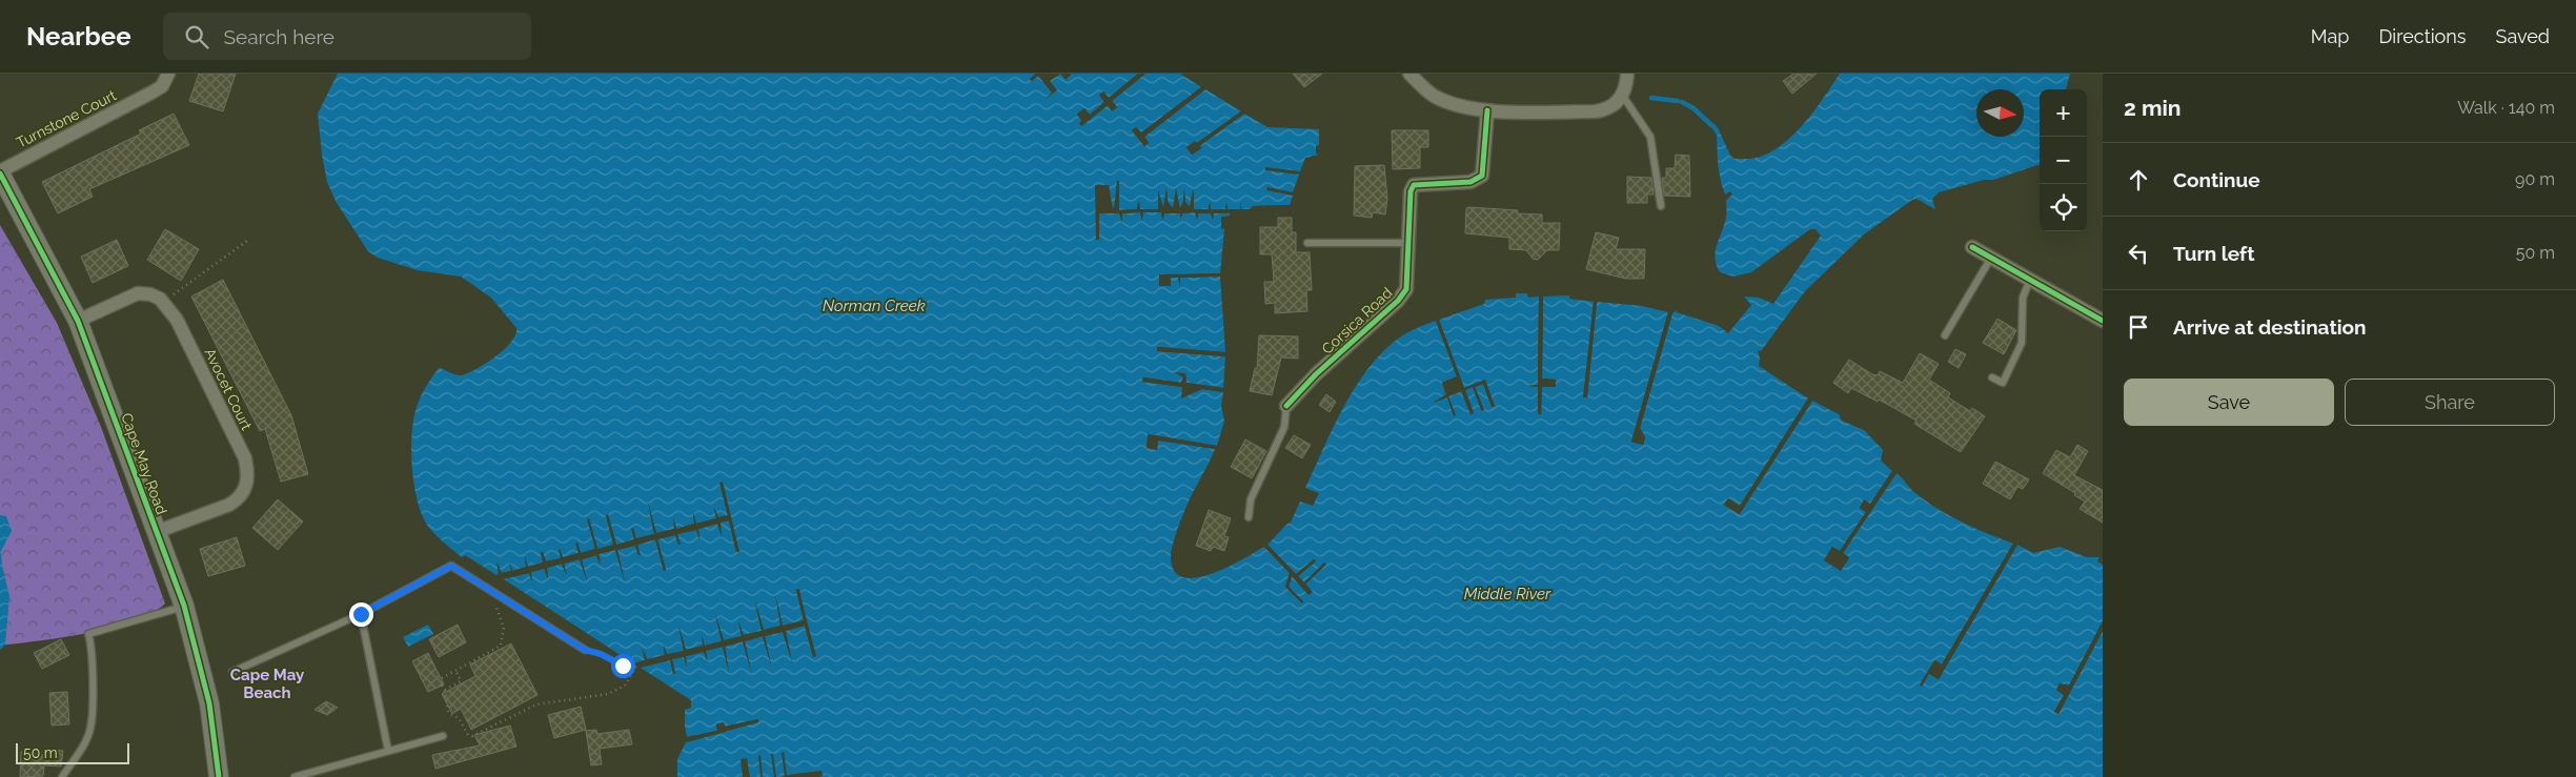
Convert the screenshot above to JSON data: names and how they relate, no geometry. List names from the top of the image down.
{
  "streets": {
    "street": [
      "Turnstone Court",
      "Corsica Road",
      "Avocet Court",
      "Cape May Road"
    ]
  },
  "crossings": [
    ["Turnstone Court", "Cape May Road"],
    ["Avocet Court", "Cape May Road"]
  ],
  "districts": ["Cape May Beach"],
  "water": ["Norman Creek", "Middle River"],
  "scale_bar": "50 m",
  "north": "right",
  "page": {
    "header": "Nearbee",
    "search": "Search here",
    "nav": ["Map", "Directions", "Saved"],
    "heading": ["2 min", "Walk · 140 m"],
    "map_buttons": ["+", "−"],
    "list": [
      ["Continue", "90 m"],
      ["Turn left", "50 m"],
      "Arrive at destination"
    ],
    "buttons": ["Save", "Share"],
    "scale": "50 m"
  }
}
